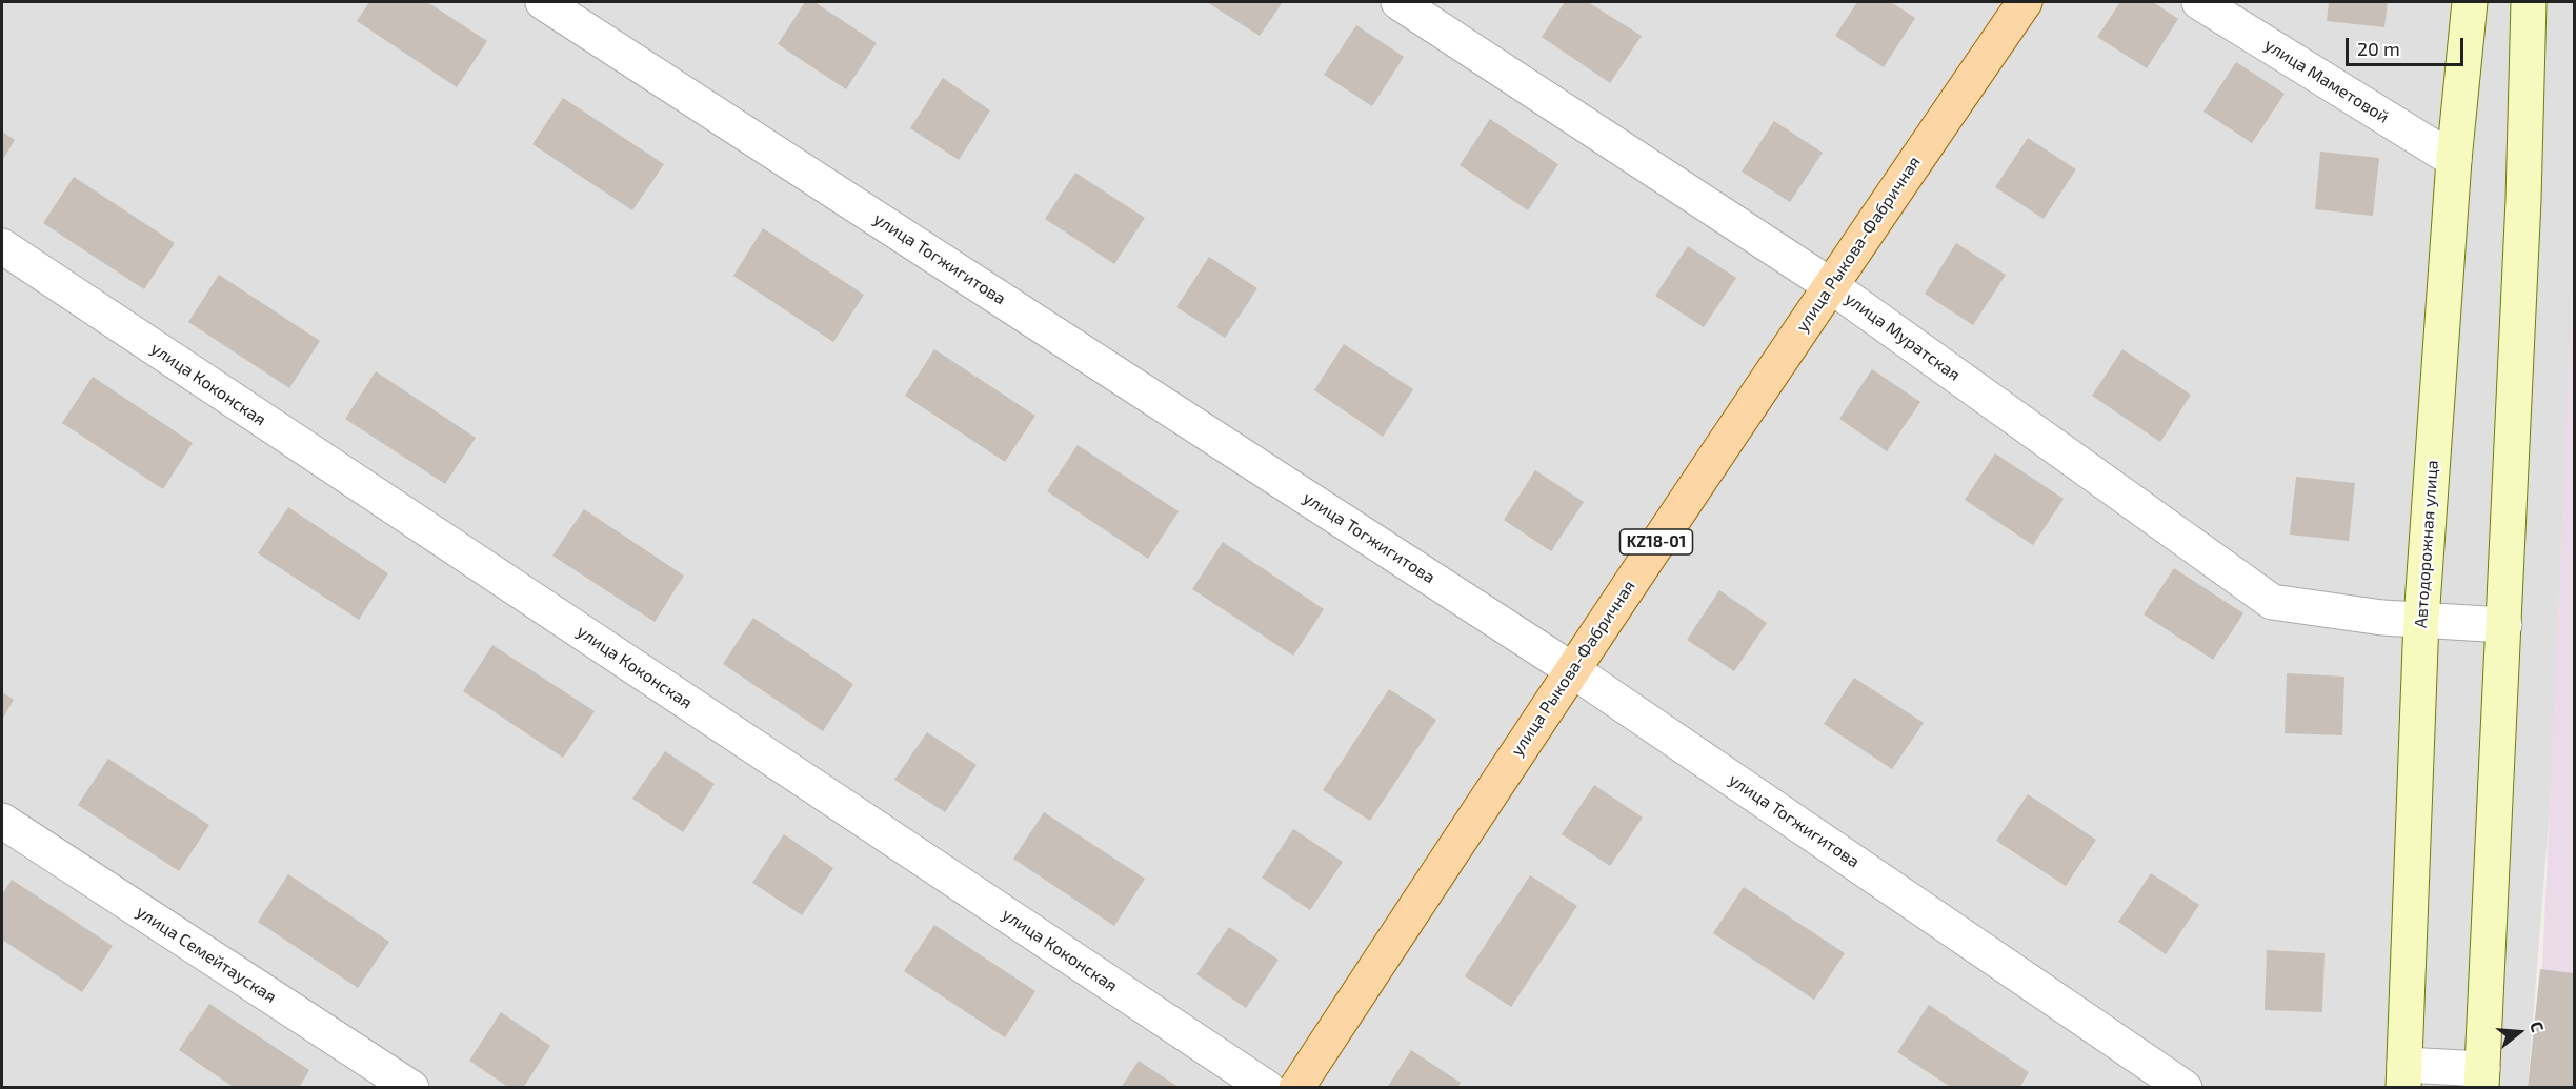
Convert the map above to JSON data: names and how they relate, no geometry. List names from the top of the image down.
{
  "streets": {
    "main road": ["улица Рыкова-Фабричная", "KZ18-01", "Автодорожная улица"],
    "street": [
      "улица Маметовой",
      "улица Тогжигитова",
      "улица Муратская",
      "улица Коконская",
      "улица Семейтауская"
    ]
  },
  "crossings": [
    ["улица Маметовой", "Автодорожная улица"],
    ["улица Рыкова-Фабричная", "улица Тогжигитова"],
    ["улица Рыкова-Фабричная", "улица Муратская"],
    ["улица Муратская", "Автодорожная улица"]
  ],
  "scale_bar": "20 m",
  "north": "right"
}
